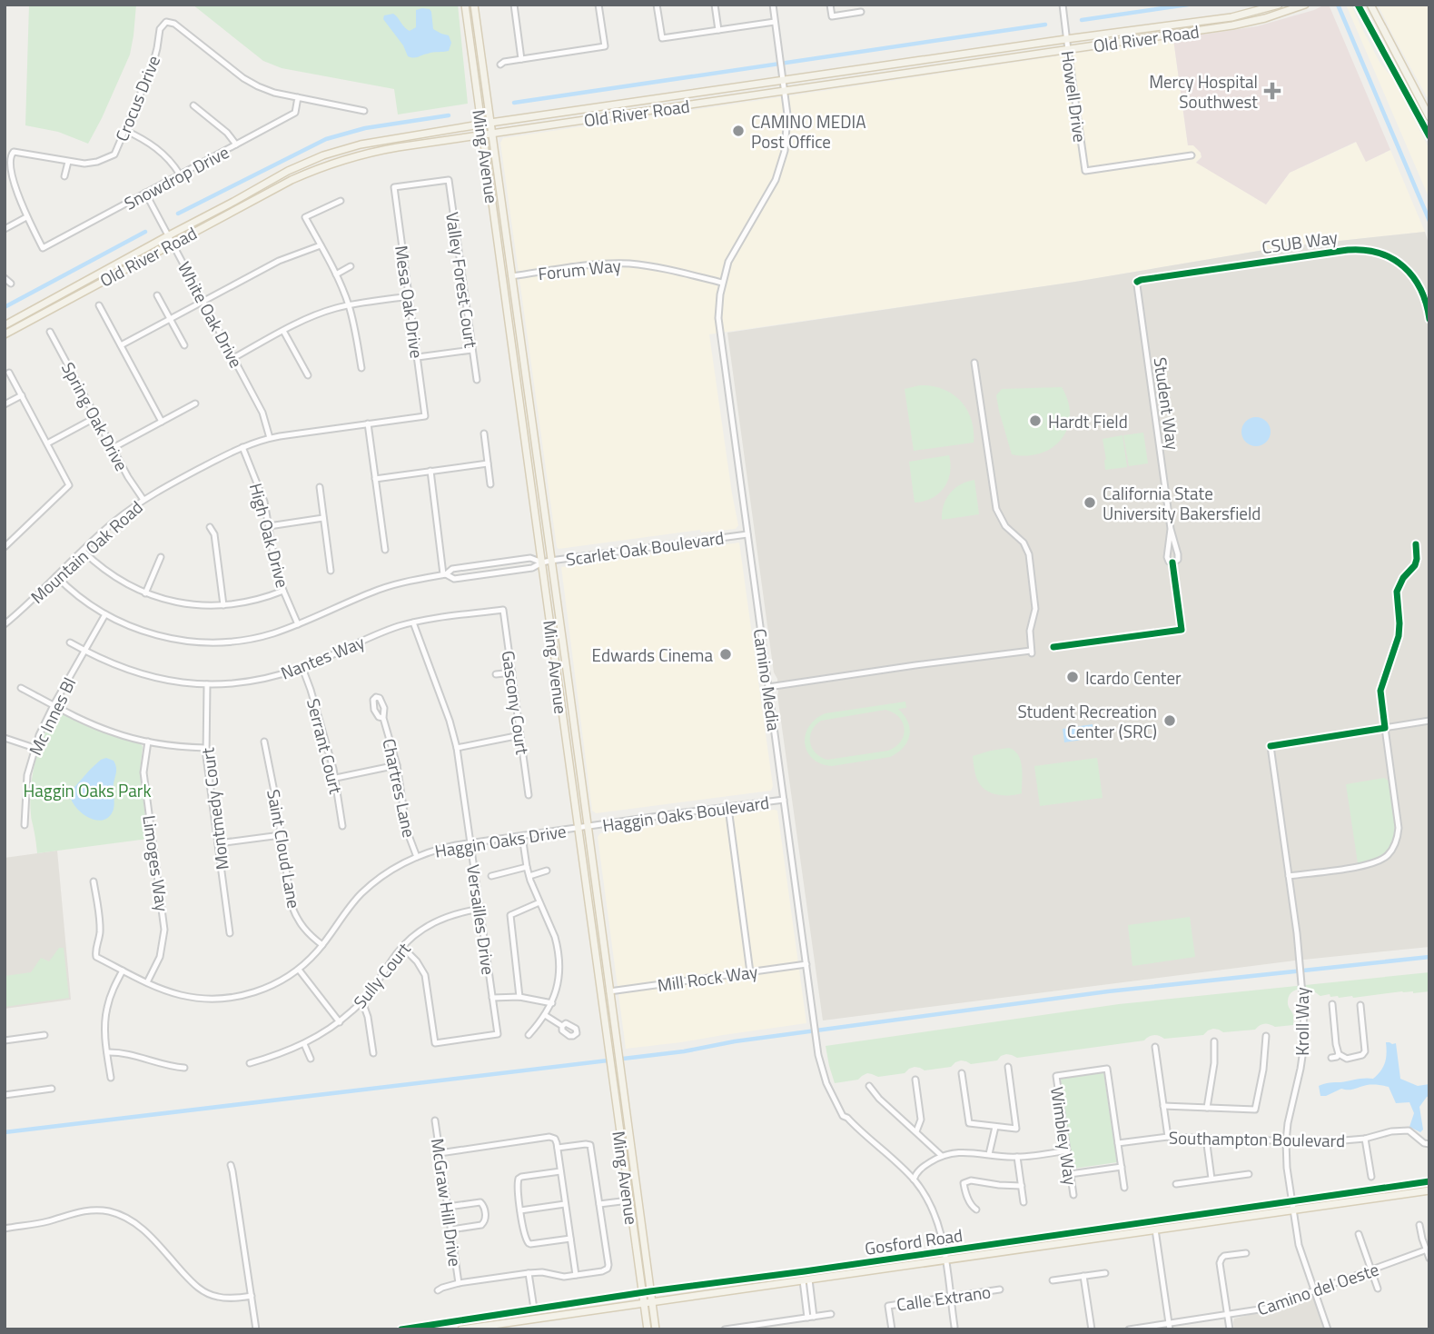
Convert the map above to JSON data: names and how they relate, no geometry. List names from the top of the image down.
{
  "streets": {
    "main road": ["Old River Road", "Ming Avenue", "Gosford Road"],
    "street": [
      "Howell Drive",
      "Crocus Drive",
      "Snowdrop Drive",
      "CSUB Way",
      "Forum Way",
      "Valley Forest Court",
      "Mesa Oak Drive",
      "White Oak Drive",
      "Student Way",
      "Spring Oak Drive",
      "High Oak Drive",
      "Scarlet Oak Boulevard",
      "Mountain Oak Road",
      "Nantes Way",
      "Camino Media",
      "Gascony Court",
      "Mc Innes Bl",
      "Serrant Court",
      "Chartres Lane",
      "Montmedy Court",
      "Haggin Oaks Boulevard",
      "Haggin Oaks Drive",
      "Saint Cloud Lane",
      "Limoges Way",
      "Versailles Drive",
      "Sully Court",
      "Mill Rock Way",
      "Kroll Way",
      "Wimbley Way",
      "Southampton Boulevard",
      "McGraw Hill Drive",
      "Camino del Oeste",
      "Calle Extrano"
    ]
  },
  "crossings": [
    ["Old River Road", "Howell Drive"],
    ["Old River Road", "Ming Avenue"],
    ["Old River Road", "White Oak Drive"],
    ["Old River Road", "Camino Media"],
    ["Crocus Drive", "Snowdrop Drive"],
    ["Ming Avenue", "Forum Way"],
    ["Ming Avenue", "Scarlet Oak Boulevard"],
    ["Ming Avenue", "Haggin Oaks Boulevard"],
    ["Ming Avenue", "Haggin Oaks Drive"],
    ["Ming Avenue", "Mill Rock Way"],
    ["Ming Avenue", "Gosford Road"],
    ["Snowdrop Drive", "White Oak Drive"],
    ["CSUB Way", "Student Way"],
    ["Forum Way", "Camino Media"],
    ["Valley Forest Court", "Mesa Oak Drive"],
    ["Mesa Oak Drive", "Mountain Oak Road"],
    ["White Oak Drive", "Mountain Oak Road"],
    ["Spring Oak Drive", "Mountain Oak Road"],
    ["High Oak Drive", "Scarlet Oak Boulevard"],
    ["High Oak Drive", "Mountain Oak Road"],
    ["Scarlet Oak Boulevard", "Mountain Oak Road"],
    ["Scarlet Oak Boulevard", "Camino Media"],
    ["Scarlet Oak Boulevard", "Mc Innes Bl"],
    ["Nantes Way", "Gascony Court"],
    ["Nantes Way", "Mc Innes Bl"],
    ["Nantes Way", "Serrant Court"],
    ["Nantes Way", "Montmedy Court"],
    ["Nantes Way", "Versailles Drive"],
    ["Camino Media", "Haggin Oaks Boulevard"],
    ["Camino Media", "Mill Rock Way"],
    ["Camino Media", "Gosford Road"],
    ["Camino Media", "Calle Extrano"],
    ["Chartres Lane", "Haggin Oaks Drive"],
    ["Haggin Oaks Boulevard", "Haggin Oaks Drive"],
    ["Haggin Oaks Drive", "Saint Cloud Lane"],
    ["Haggin Oaks Drive", "Limoges Way"],
    ["Haggin Oaks Drive", "Versailles Drive"],
    ["Versailles Drive", "Sully Court"],
    ["Kroll Way", "Southampton Boulevard"],
    ["Kroll Way", "Gosford Road"],
    ["Kroll Way", "Camino del Oeste"],
    ["Wimbley Way", "Southampton Boulevard"]
  ],
  "parks": ["Haggin Oaks Park"],
  "places": {
    "health": ["Mercy Hospital Southwest"],
    "other": [
      "CAMINO MEDIA Post Office",
      "Hardt Field",
      "California State University Bakersfield",
      "Edwards Cinema",
      "Icardo Center",
      "Student Recreation Center (SRC)"
    ]
  }
}
